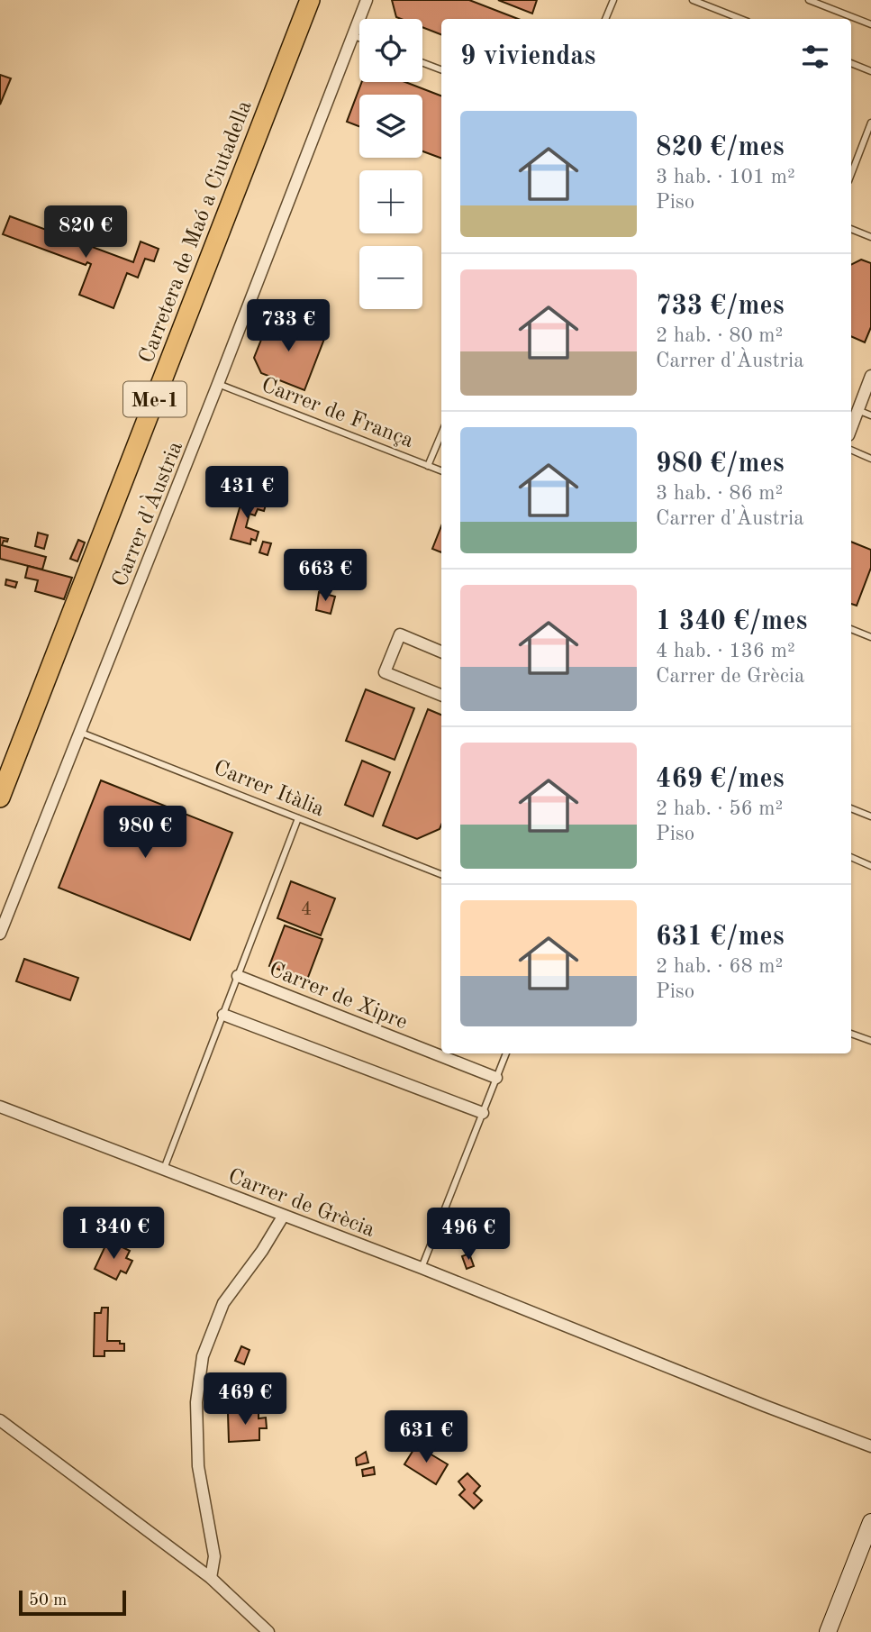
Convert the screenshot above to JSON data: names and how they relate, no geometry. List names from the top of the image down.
{
  "streets": {
    "main road": ["Carretera de Maó a Ciutadella", "Me-1"],
    "street": ["Carrer d'Àustria", "Carrer de Xipre", "Carrer de Grècia"],
    "lane": ["Carrer de França", "Carrer Itàlia"]
  },
  "crossings": [
    ["Carrer de França", "Carrer d'Àustria"],
    ["Carrer d'Àustria", "Carrer Itàlia"],
    ["Carrer Itàlia", "Carrer de Xipre"],
    ["Carrer de Xipre", "Carrer de Grècia"]
  ],
  "house_numbers": ["4"],
  "scale_bar": "50 m",
  "page": {
    "map_buttons": ["+", "−"],
    "heading": "9 viviendas",
    "list": [
      {
        "name": "820 €/mes",
        "note": "3 hab. · 101 m² · Piso"
      },
      {
        "name": "733 €/mes",
        "note": "2 hab. · 80 m² · Carrer d'Àustria"
      },
      {
        "name": "980 €/mes",
        "note": "3 hab. · 86 m² · Carrer d'Àustria"
      },
      {
        "name": "1 340 €/mes",
        "note": "4 hab. · 136 m² · Carrer de Grècia"
      },
      {
        "name": "469 €/mes",
        "note": "2 hab. · 56 m² · Piso"
      },
      {
        "name": "631 €/mes",
        "note": "2 hab. · 68 m² · Piso"
      }
    ],
    "price": [
      "820 €",
      "733 €",
      "431 €",
      "663 €",
      "980 €",
      "1 340 €",
      "496 €",
      "469 €",
      "631 €"
    ],
    "scale": "50 m"
  }
}
